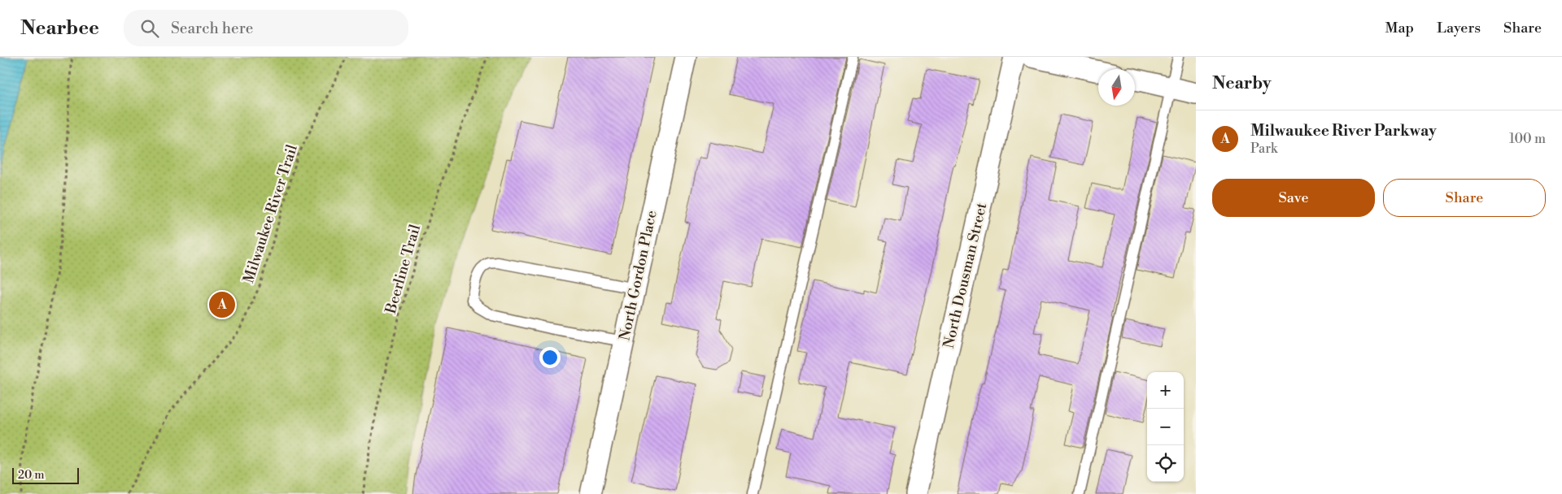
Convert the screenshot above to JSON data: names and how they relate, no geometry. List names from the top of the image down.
{
  "streets": {
    "street": ["North Gordon Place", "North Dousman Street"],
    "path": ["Milwaukee River Trail", "Beerline Trail"]
  },
  "scale_bar": "20 m",
  "north": "bottom",
  "page": {
    "header": "Nearbee",
    "search": "Search here",
    "nav": ["Map", "Layers", "Share"],
    "heading": "Nearby",
    "list": [
      {
        "mark": "A",
        "name": "Milwaukee River Parkway",
        "note": "Park",
        "value": "100 m"
      }
    ],
    "buttons": ["Save", "Share"],
    "pins": "A",
    "map_buttons": ["+", "−"],
    "scale": "20 m"
  }
}
